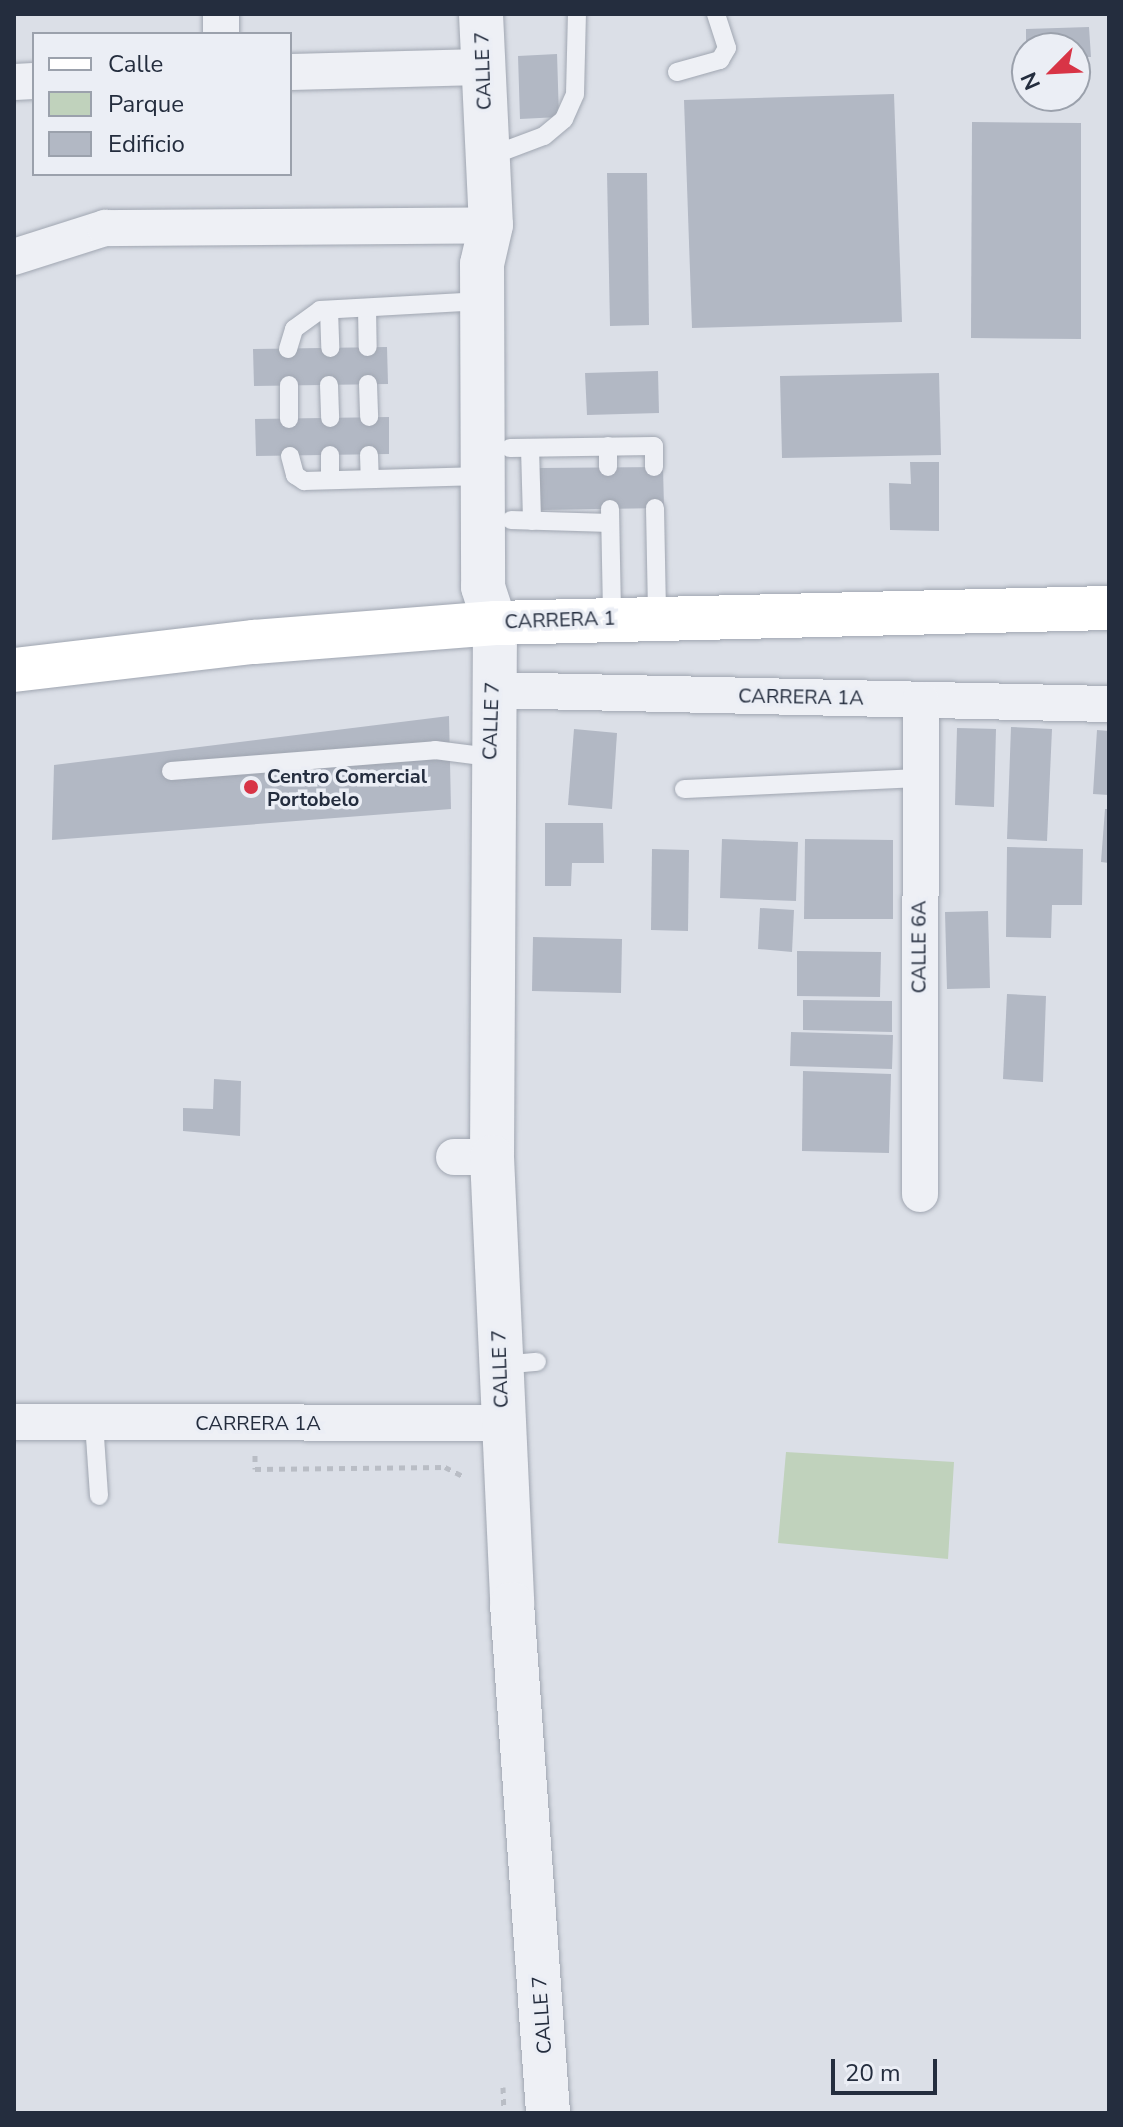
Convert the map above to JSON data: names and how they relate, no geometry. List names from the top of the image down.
{
  "streets": {
    "main road": ["CARRERA 1"],
    "street": ["CALLE 7", "CARRERA 1A", "CALLE 6A"]
  },
  "crossings": [
    ["CALLE 7", "CARRERA 1"],
    ["CALLE 7", "CARRERA 1A"],
    ["CARRERA 1A", "CALLE 6A"]
  ],
  "places": ["Centro Comercial Portobelo"],
  "legend": ["Calle", "Parque", "Edificio"],
  "scale_bar": "20 m",
  "north": "bottom left"
}
